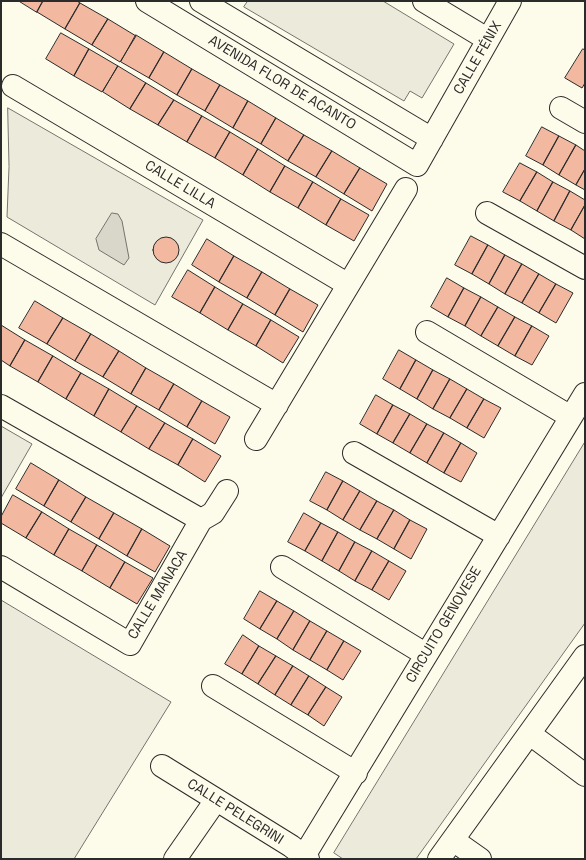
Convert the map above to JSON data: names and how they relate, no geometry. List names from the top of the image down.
{
  "streets": {
    "street": [
      "CALLE FÉNIX",
      "AVENIDA FLOR DE ACANTO",
      "CALLE LILLA",
      "CALLE MANACA",
      "CIRCUITO GENOVESE",
      "CALLE PELEGRINI"
    ]
  },
  "crossings": [
    ["CALLE FÉNIX", "AVENIDA FLOR DE ACANTO"],
    ["CIRCUITO GENOVESE", "CALLE PELEGRINI"]
  ]
}
